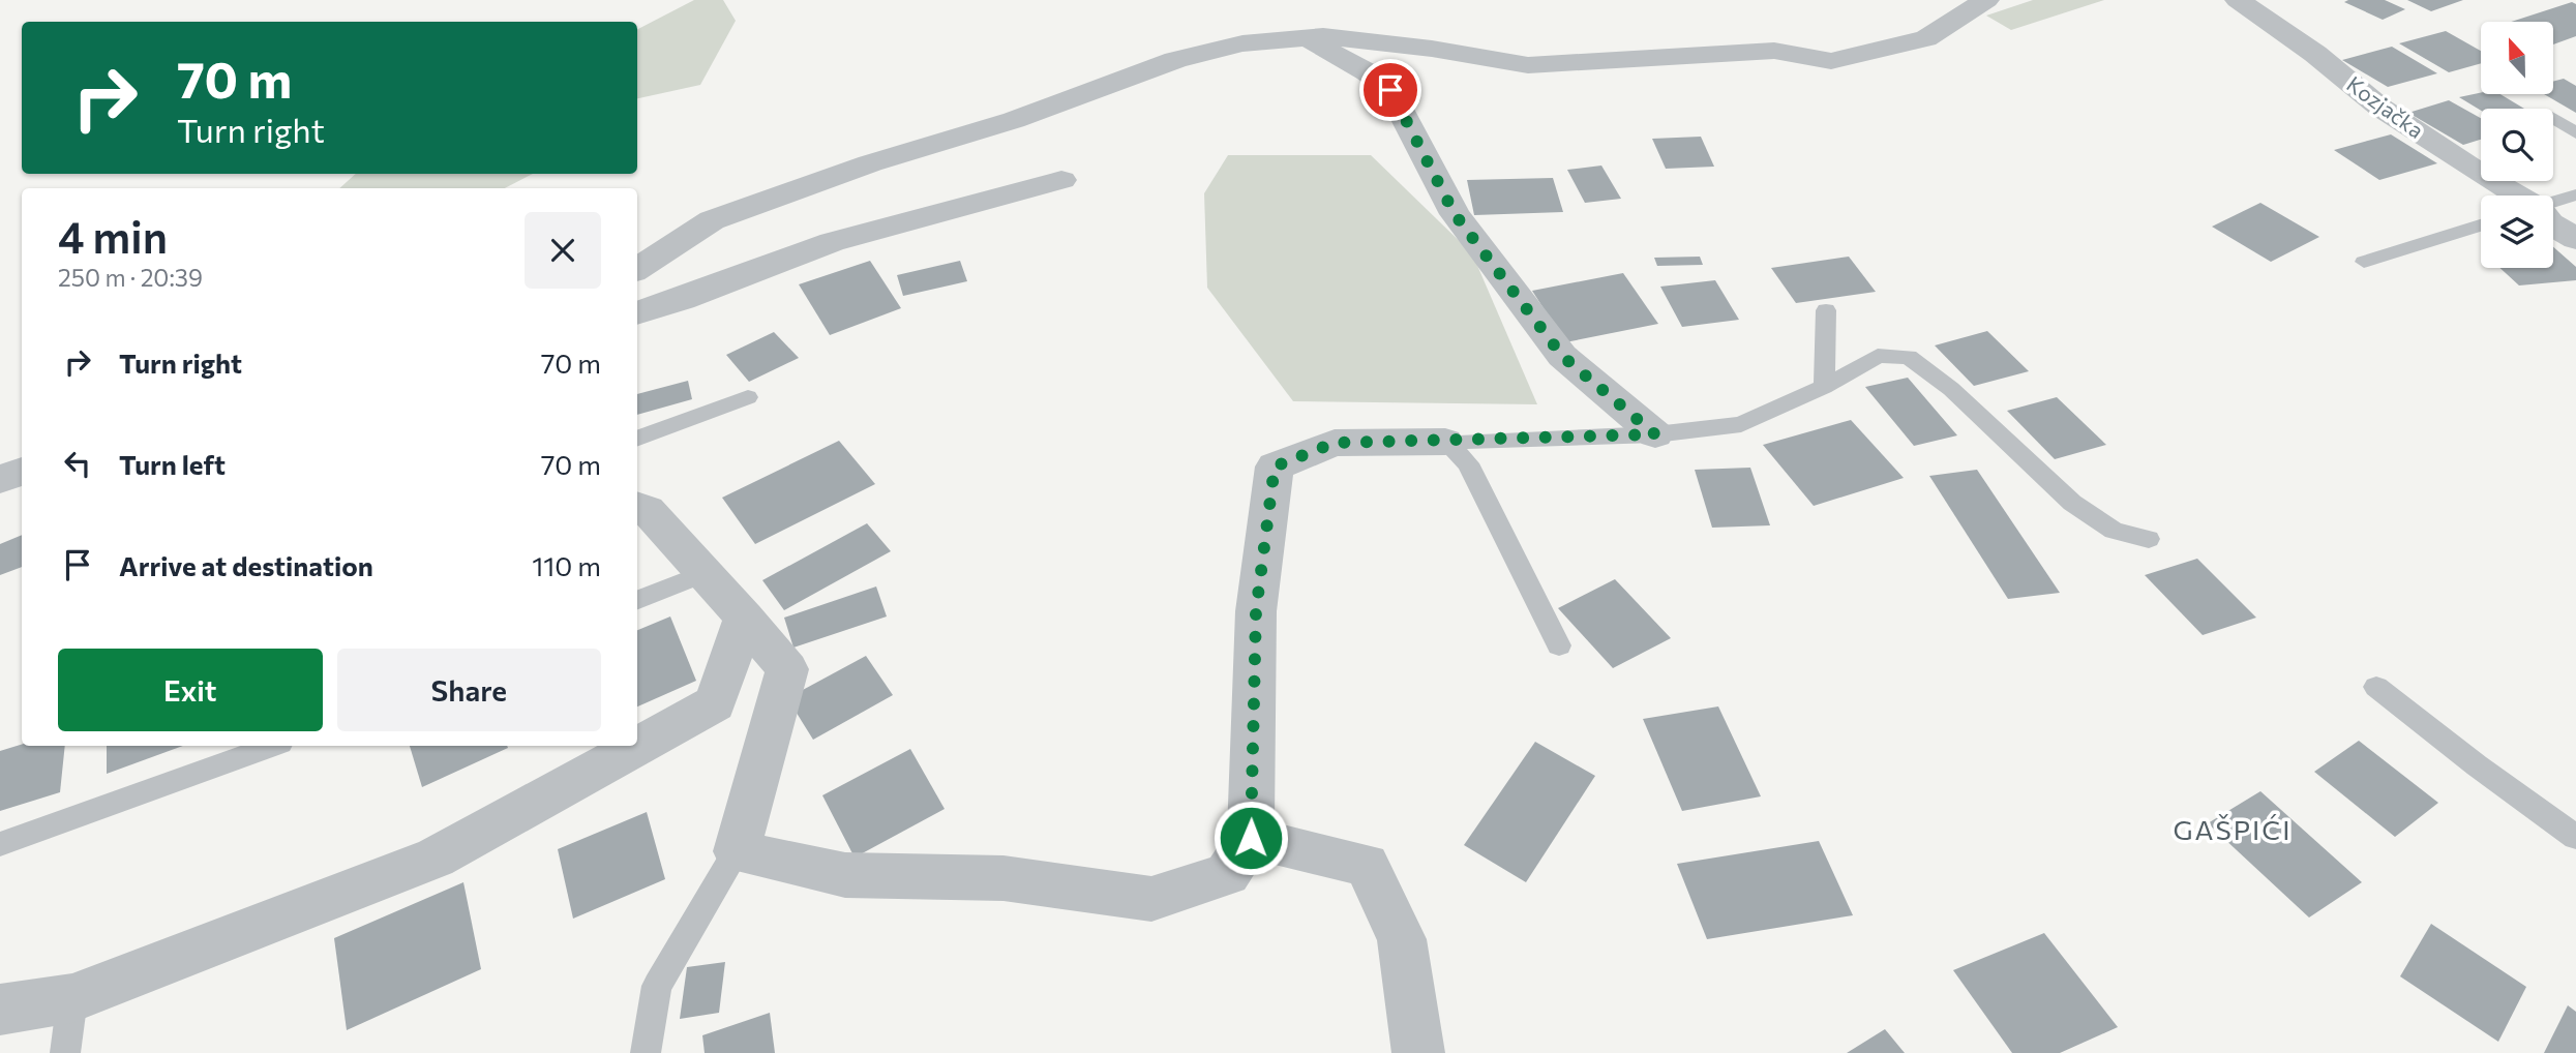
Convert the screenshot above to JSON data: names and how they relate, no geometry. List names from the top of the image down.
{
  "streets": {
    "street": ["Kozjačka"]
  },
  "districts": ["GAŠPIĆI"],
  "north": "top",
  "page": {
    "turn": ["70 m", "Turn right"],
    "heading": ["4 min", "250 m · 20:39"],
    "list": [
      {
        "name": "Turn right",
        "value": "70 m"
      },
      {
        "name": "Turn left",
        "value": "70 m"
      },
      {
        "name": "Arrive at destination",
        "value": "110 m"
      }
    ],
    "buttons": ["Exit", "Share"]
  }
}
